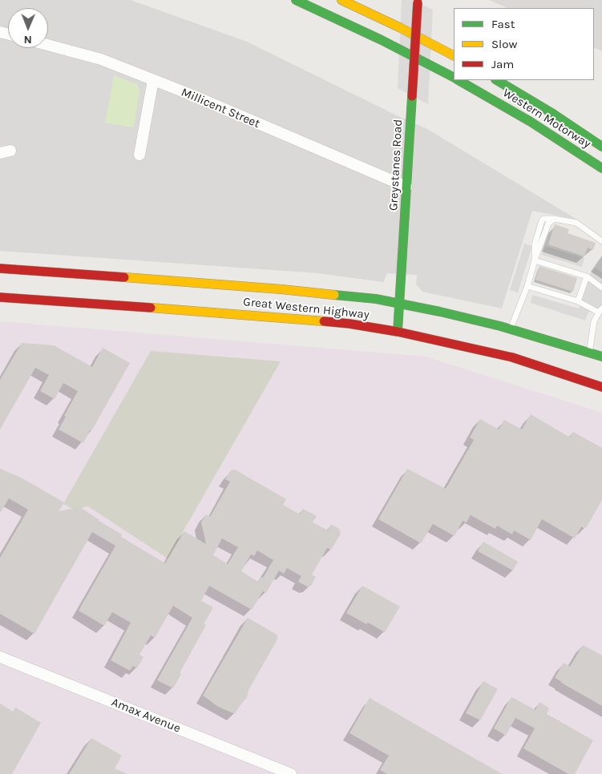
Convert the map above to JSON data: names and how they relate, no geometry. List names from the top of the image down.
{
  "streets": {
    "main road": ["Western Motorway", "Greystanes Road", "Great Western Highway"],
    "street": ["Millicent Street", "Amax Avenue"]
  },
  "crossings": [
    ["Millicent Street", "Greystanes Road"],
    ["Greystanes Road", "Great Western Highway"]
  ],
  "legend": ["Fast", "Slow", "Jam"],
  "north": "bottom"
}
